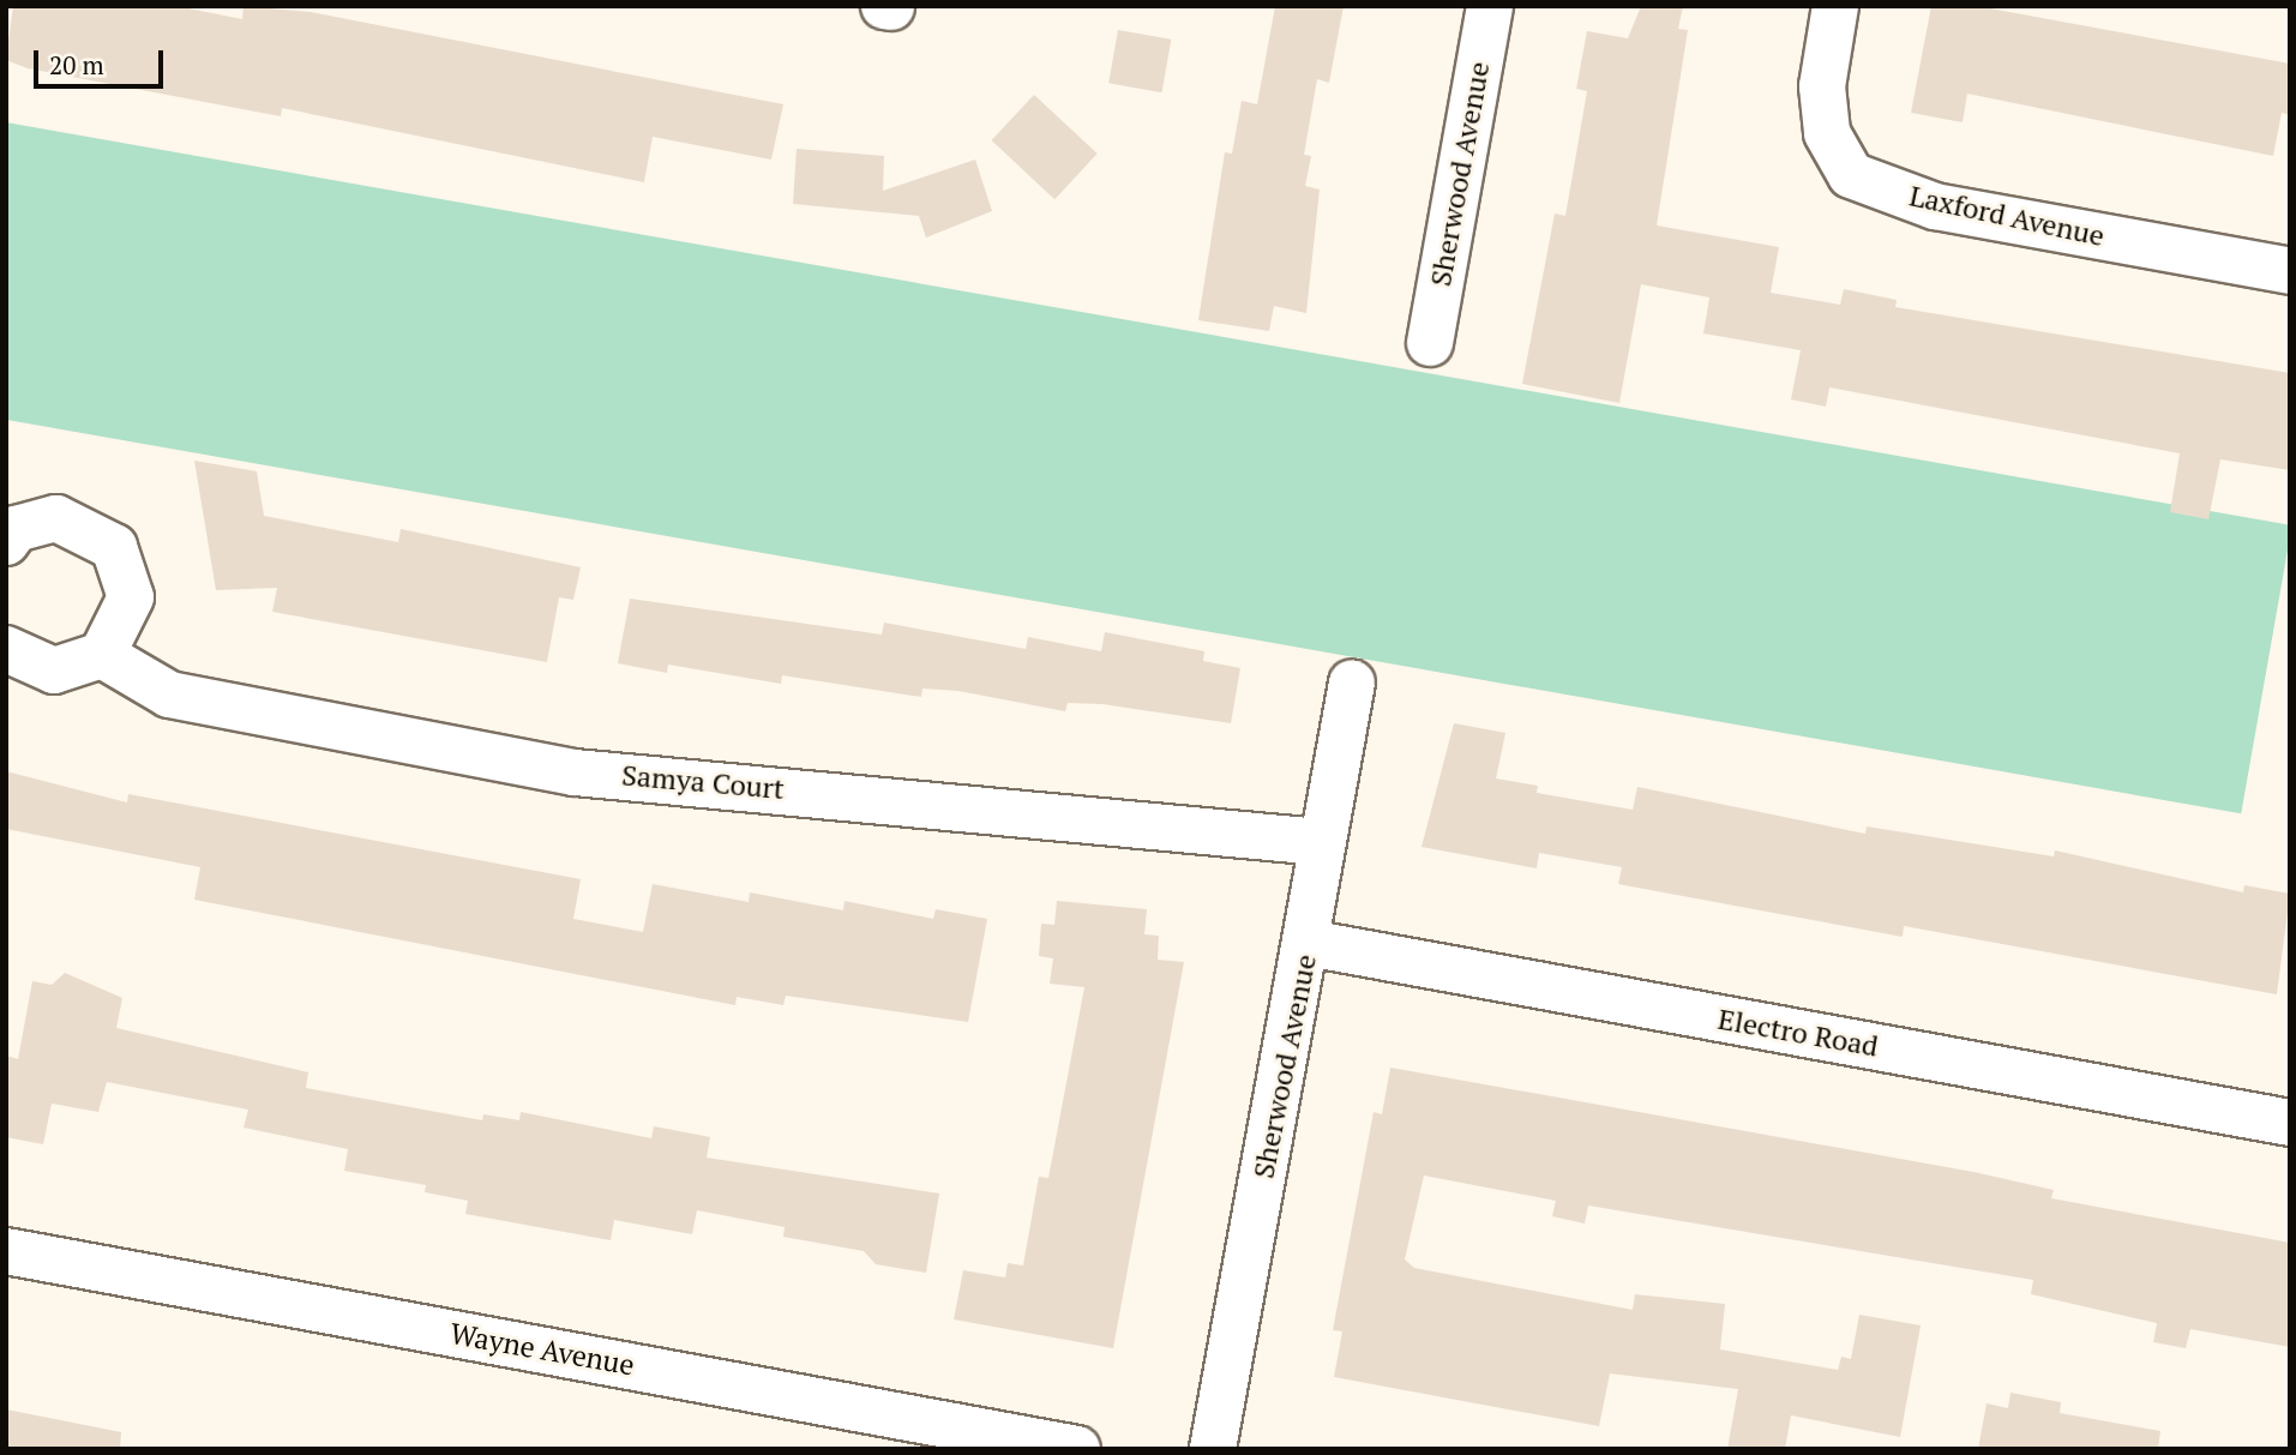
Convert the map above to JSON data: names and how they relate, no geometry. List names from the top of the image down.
{
  "streets": {
    "street": [
      "Sherwood Avenue",
      "Laxford Avenue",
      "Samya Court",
      "Electro Road",
      "Wayne Avenue"
    ]
  },
  "crossings": [
    ["Sherwood Avenue", "Samya Court"],
    ["Sherwood Avenue", "Electro Road"]
  ],
  "scale_bar": "20 m"
}
